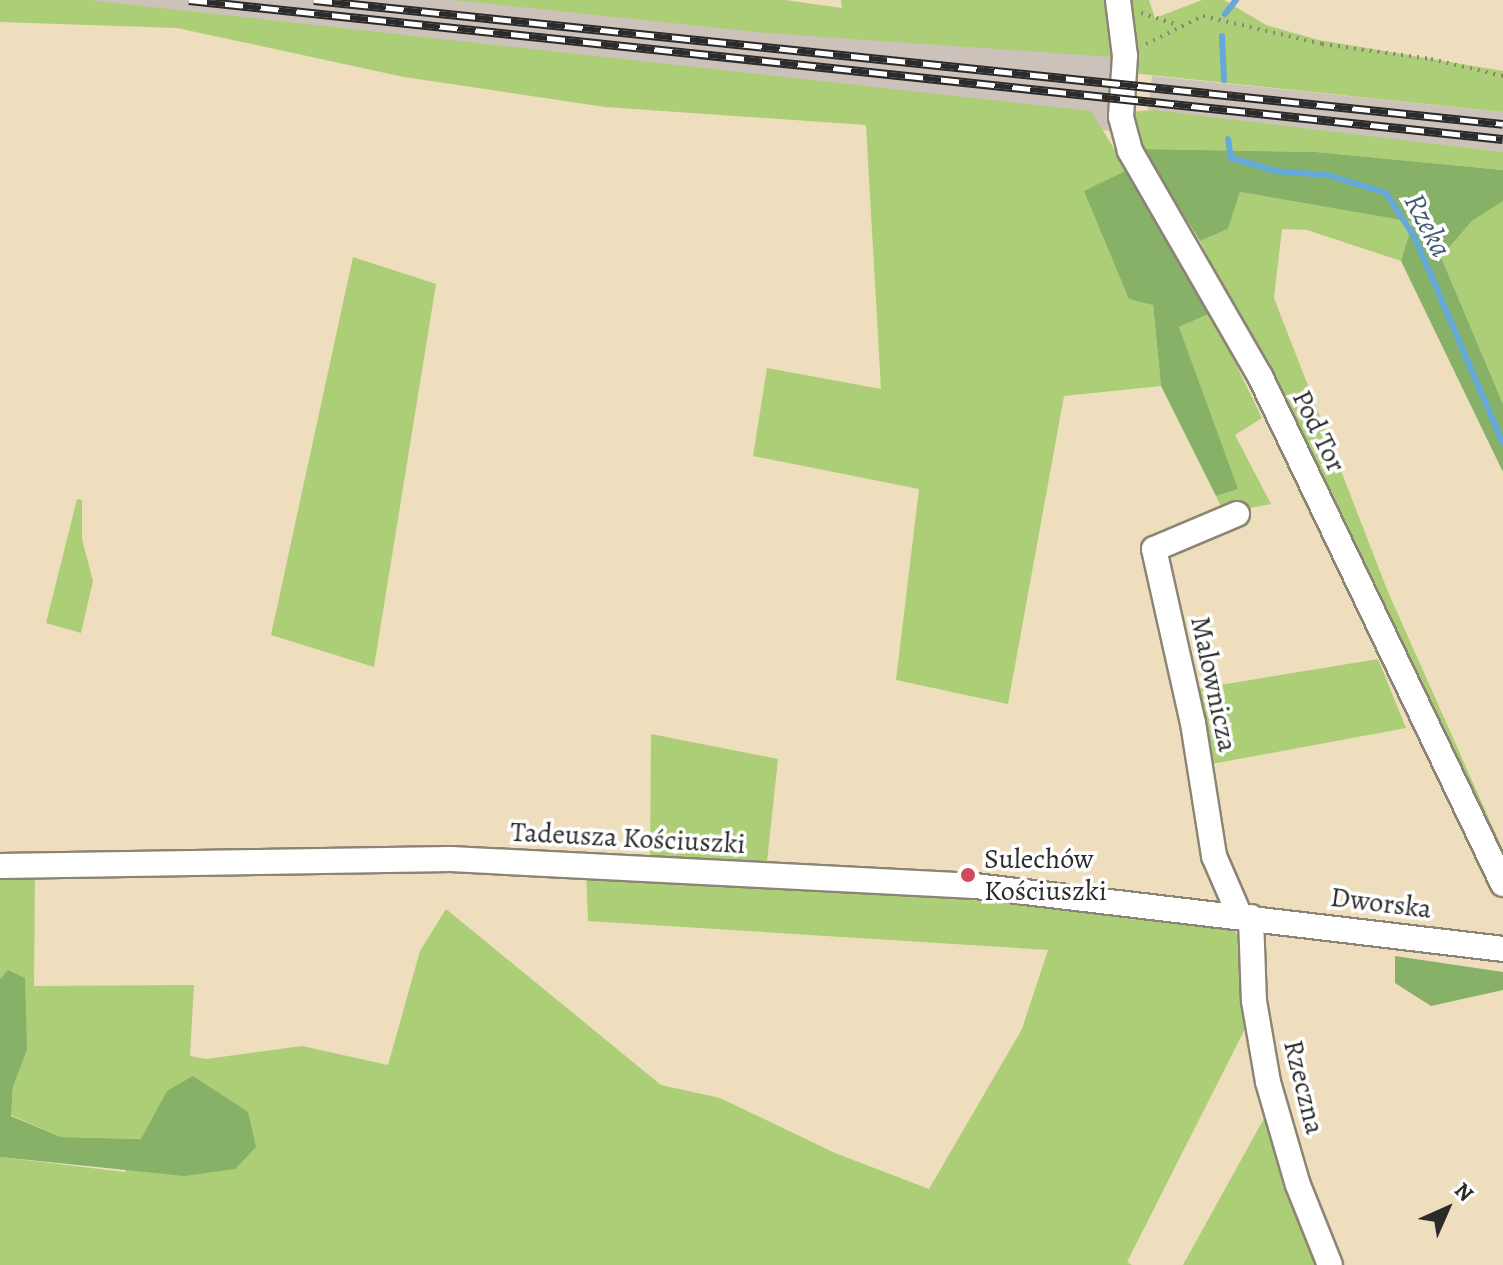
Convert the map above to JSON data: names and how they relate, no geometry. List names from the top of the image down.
{
  "streets": {
    "street": [
      "Pod Tor",
      "Malownicza",
      "Tadeusza Kościuszki",
      "Dworska",
      "Rzeczna"
    ]
  },
  "crossings": [
    ["Malownicza", "Tadeusza Kościuszki"],
    ["Malownicza", "Dworska"],
    ["Malownicza", "Rzeczna"],
    ["Tadeusza Kościuszki", "Dworska"],
    ["Tadeusza Kościuszki", "Rzeczna"],
    ["Dworska", "Rzeczna"]
  ],
  "water": ["Rzeka"],
  "places": ["Sulechów Kościuszki"],
  "north": "top right"
}
